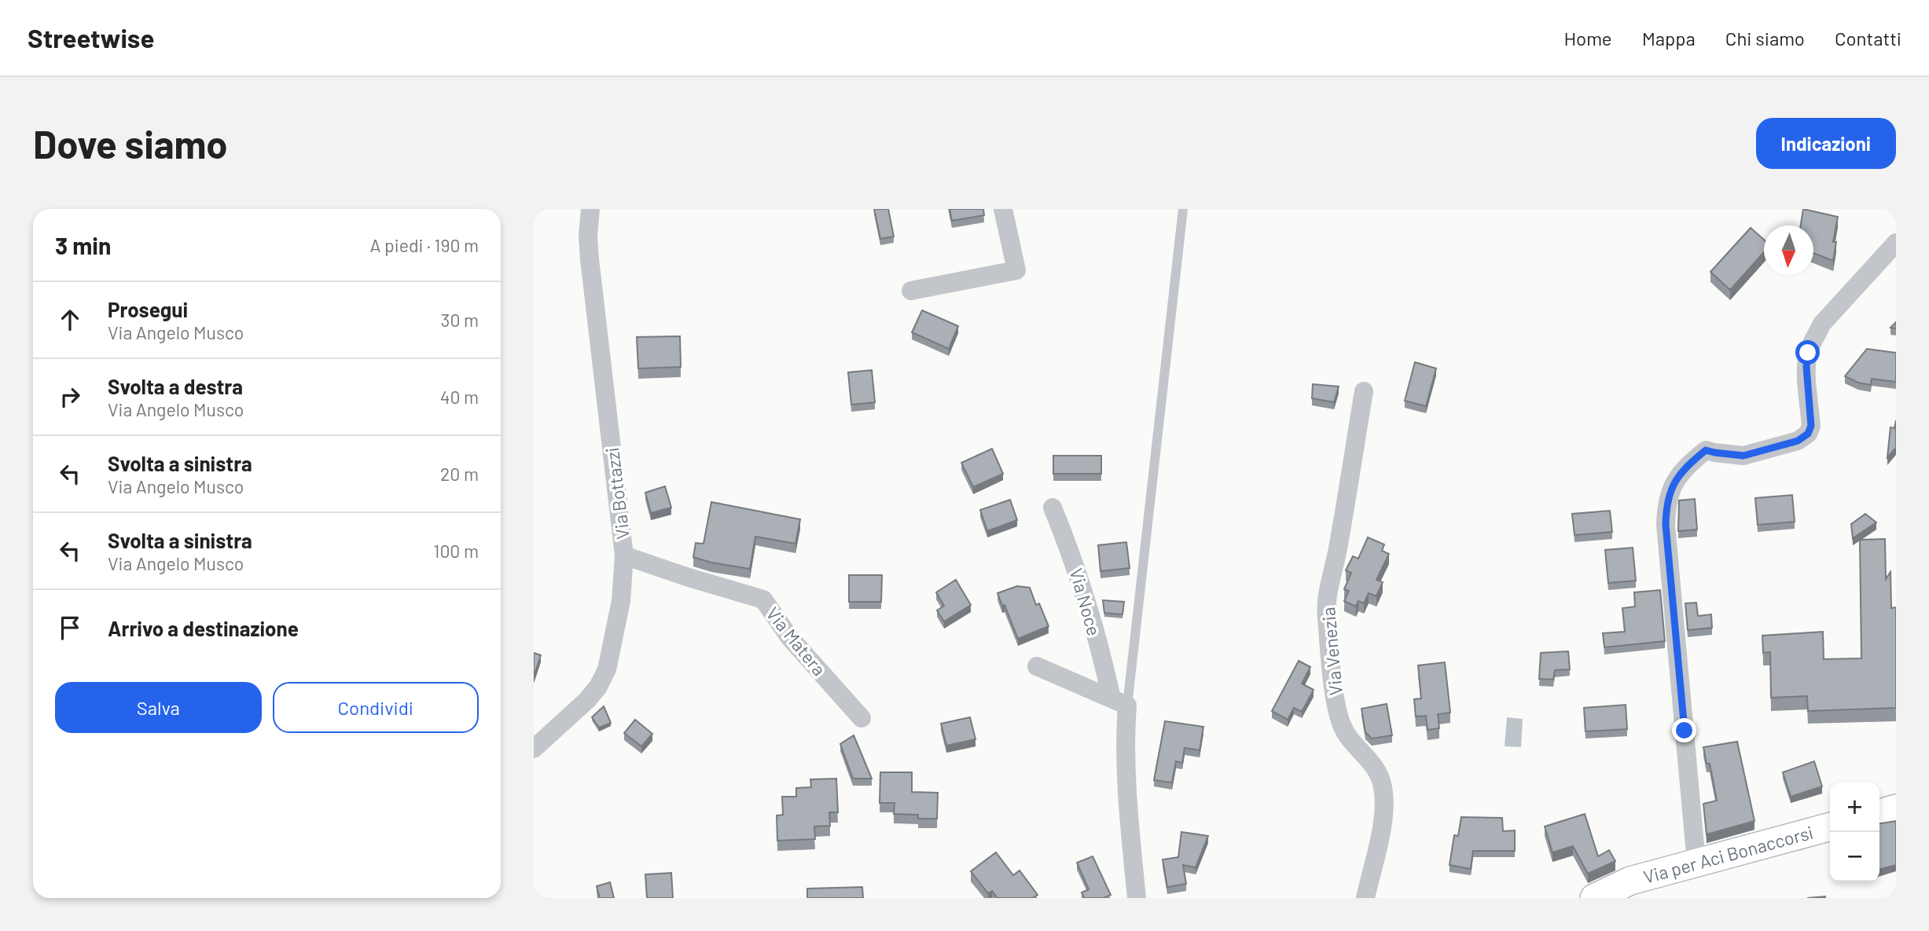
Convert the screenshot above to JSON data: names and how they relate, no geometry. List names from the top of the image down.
{
  "streets": {
    "main road": ["Via per Aci Bonaccorsi"],
    "street": [
      "Via Bottazzi",
      "Via Noce",
      "Via Matera",
      "Via Venezia"
    ]
  },
  "crossings": [
    ["Via Bottazzi", "Via Matera"]
  ],
  "north": "bottom",
  "page": {
    "header": "Streetwise",
    "nav": [
      "Home",
      "Mappa",
      "Chi siamo",
      "Contatti"
    ],
    "buttons": [
      "Indicazioni",
      ["Salva", "Condividi"]
    ],
    "title": "Dove siamo",
    "heading": ["3 min", "A piedi · 190 m"],
    "list": [
      ["Prosegui", "Via Angelo Musco", "30 m"],
      ["Svolta a destra", "Via Angelo Musco", "40 m"],
      ["Svolta a sinistra", "Via Angelo Musco", "20 m"],
      ["Svolta a sinistra", "Via Angelo Musco", "100 m"],
      "Arrivo a destinazione"
    ],
    "map_buttons": ["+", "−"]
  }
}
